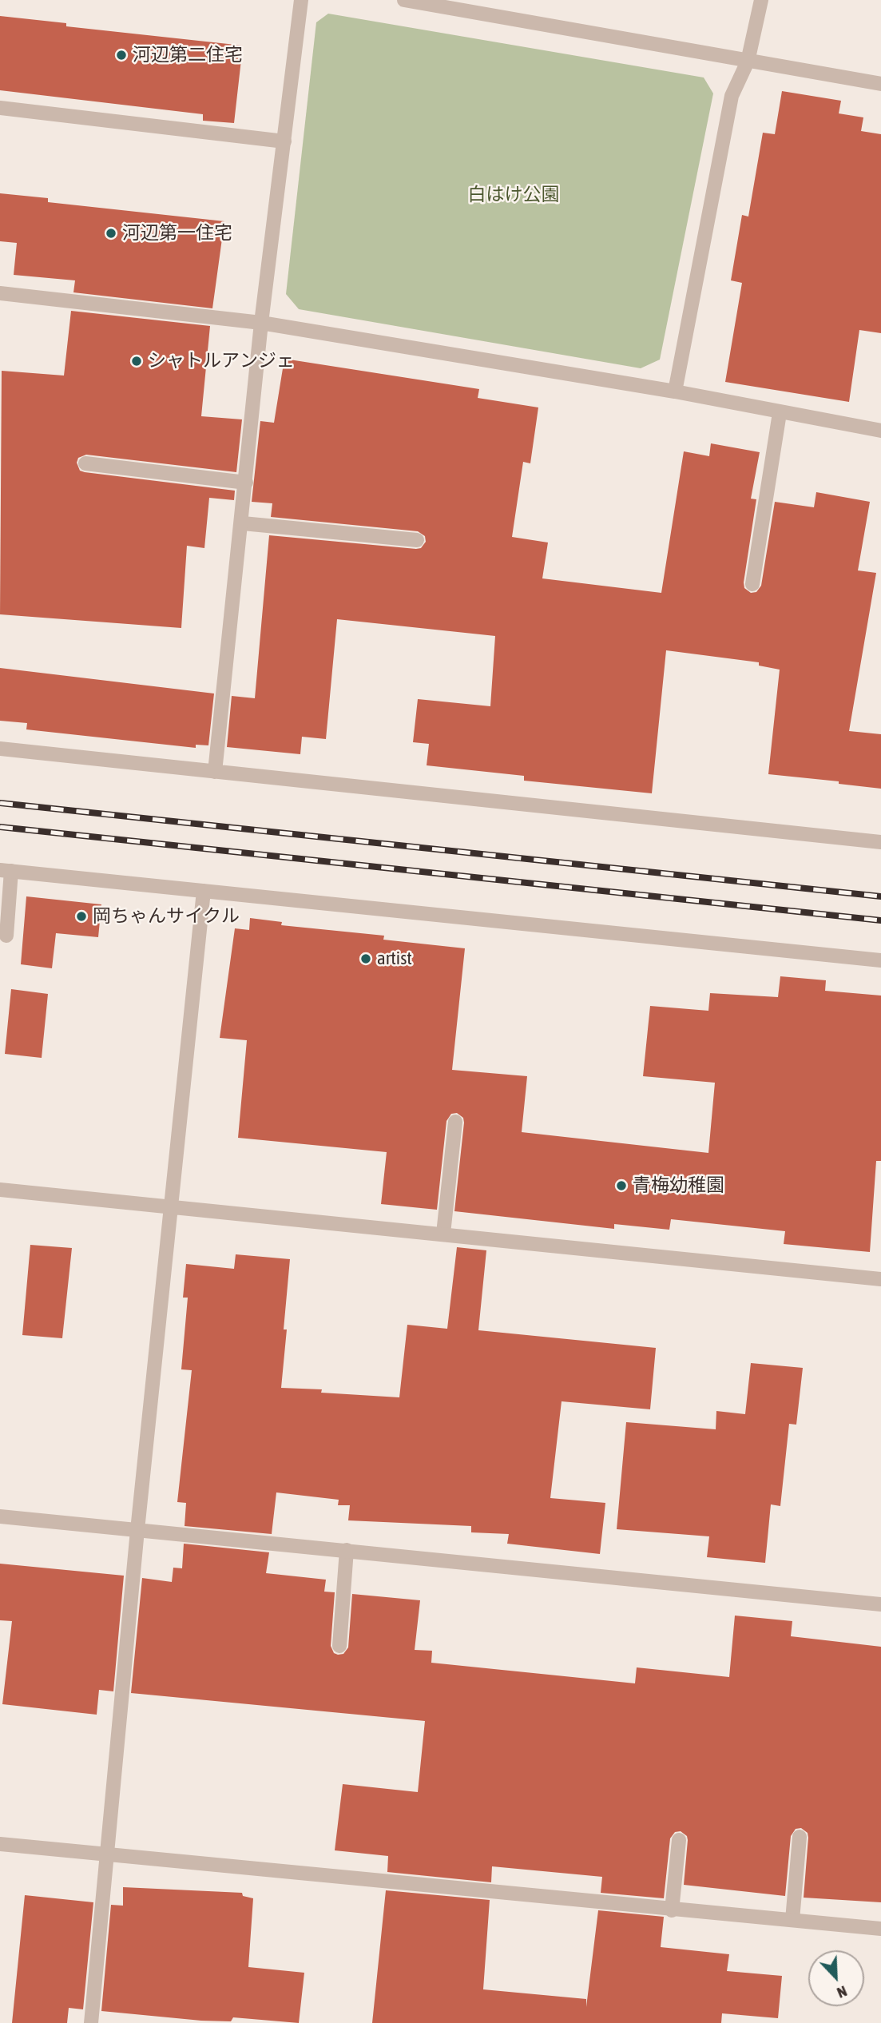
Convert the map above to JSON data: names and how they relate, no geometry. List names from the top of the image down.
{
  "parks": ["白はけ公園"],
  "places": [
    "河辺第二住宅",
    "河辺第一住宅",
    "シャトルアンジェ",
    "岡ちゃんサイクル",
    "artist",
    "青梅幼稚園"
  ],
  "north": "bottom right"
}
